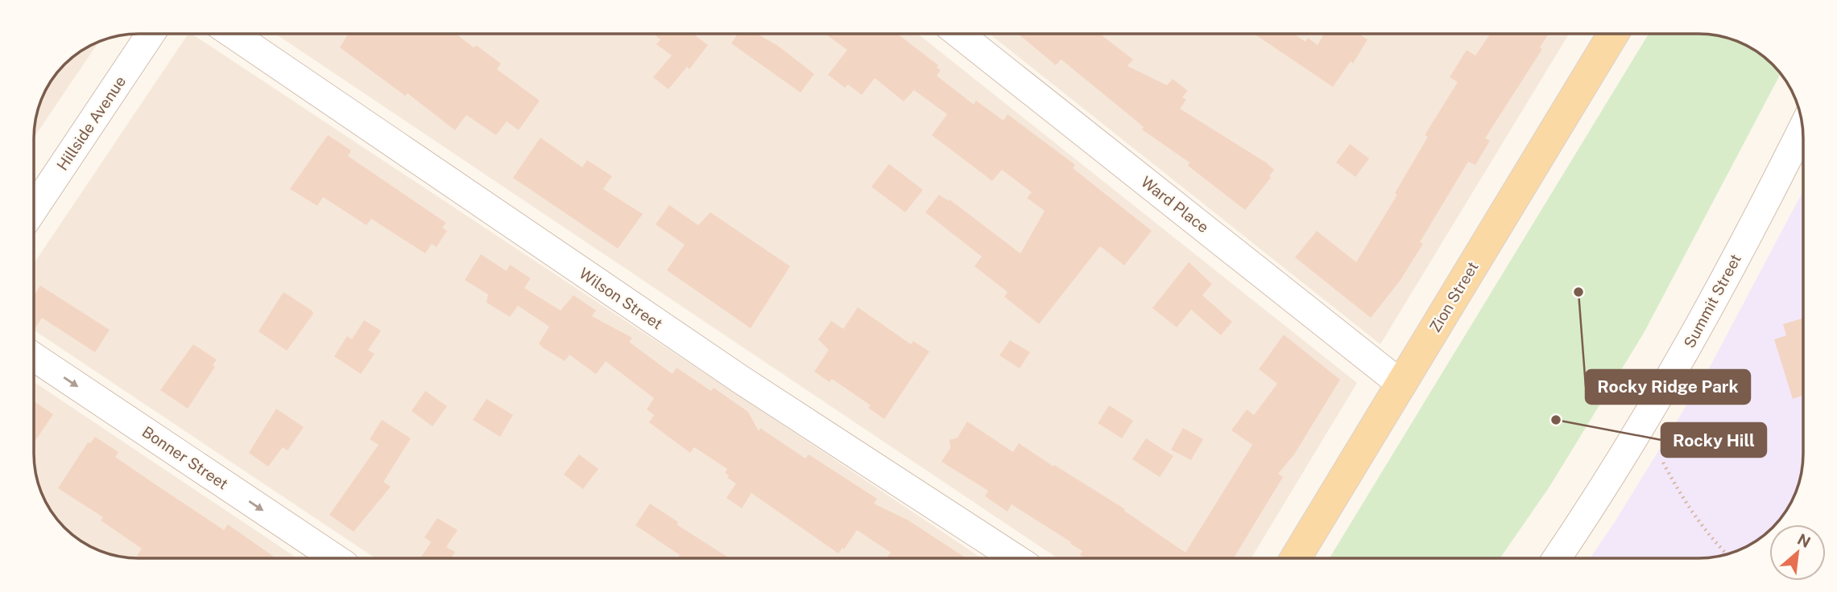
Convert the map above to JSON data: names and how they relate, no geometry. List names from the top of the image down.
{
  "streets": {
    "main road": ["Zion Street"],
    "street": [
      "Hillside Avenue",
      "Ward Place",
      "Wilson Street",
      "Summit Street",
      "Bonner Street"
    ]
  },
  "crossings": [
    ["Ward Place", "Zion Street"]
  ],
  "one_way": ["Bonner Street"],
  "places": ["Rocky Ridge Park", "Rocky Hill"],
  "north": "top right"
}
